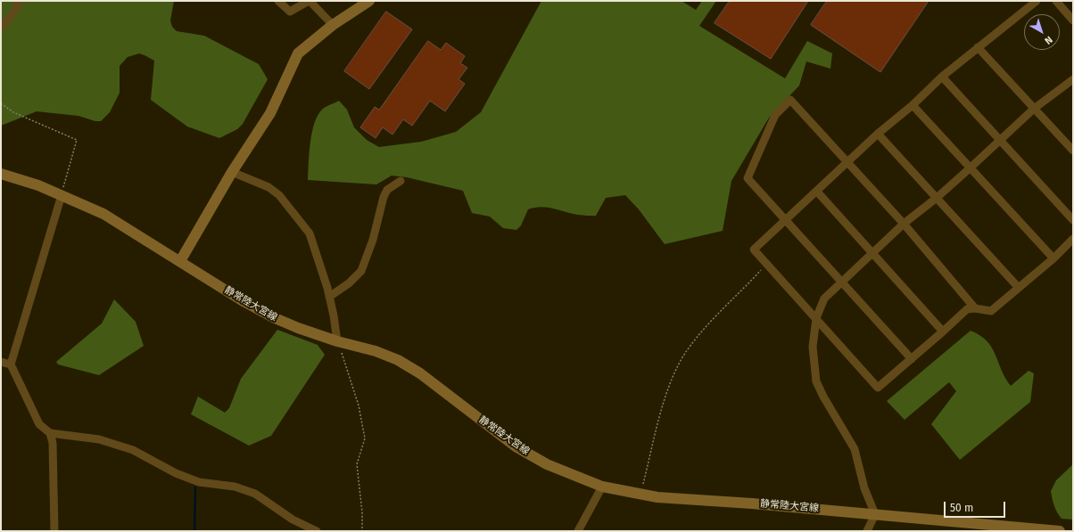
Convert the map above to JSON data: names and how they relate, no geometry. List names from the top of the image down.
{
  "streets": {
    "main road": ["静常陸大宮線"]
  },
  "scale_bar": "50 m",
  "north": "bottom right"
}
